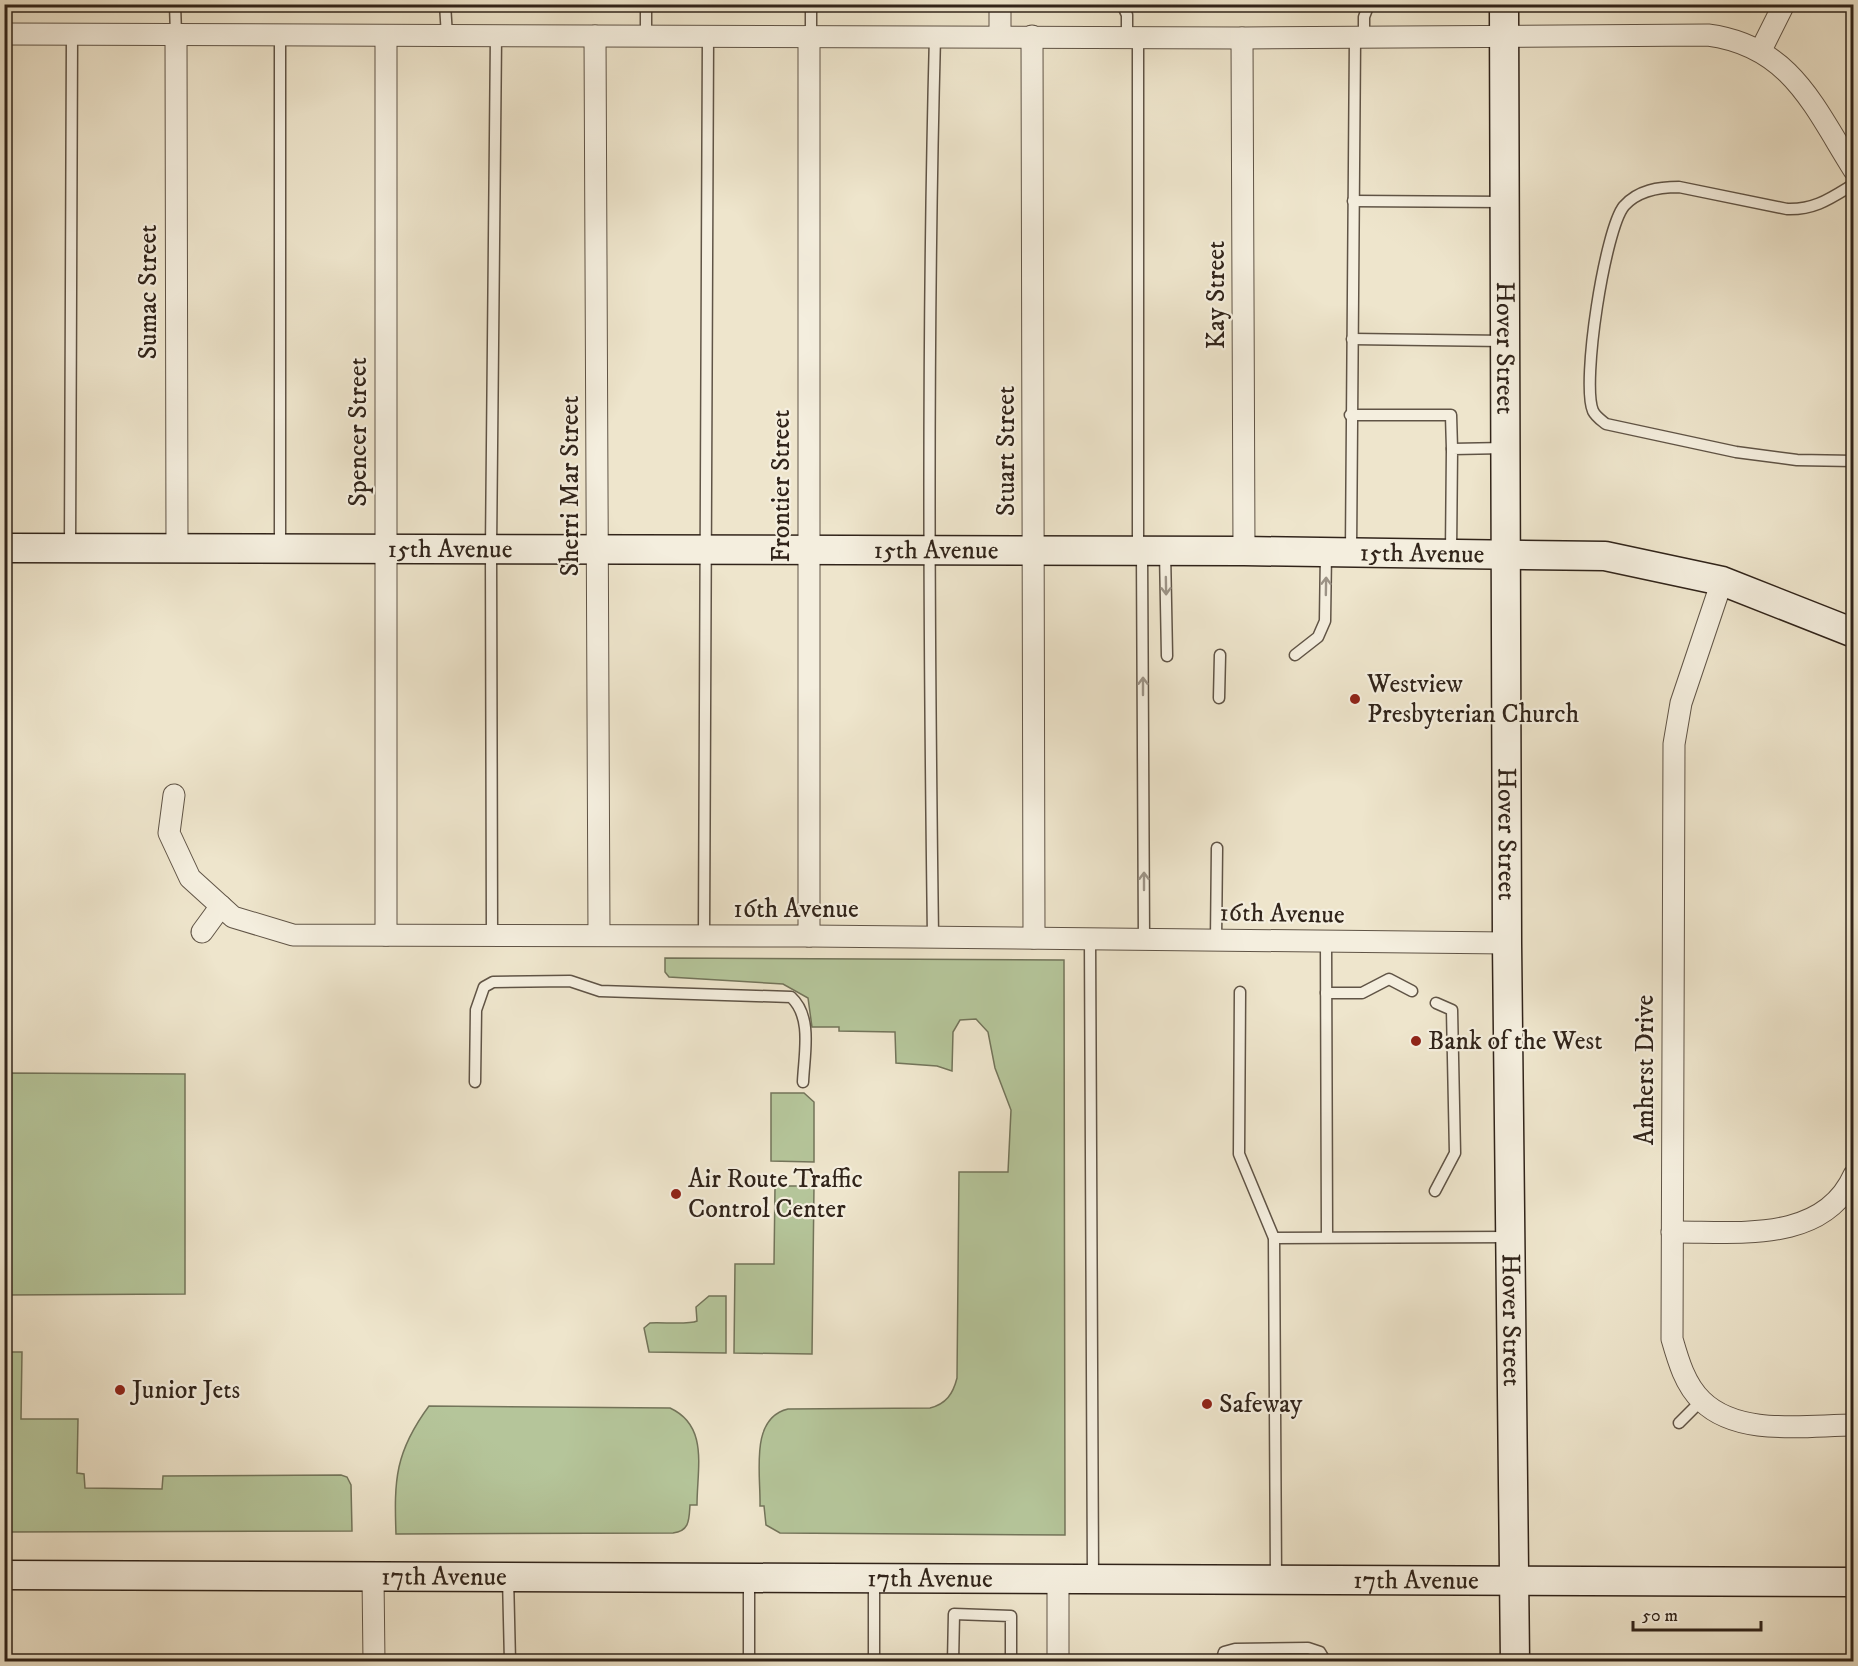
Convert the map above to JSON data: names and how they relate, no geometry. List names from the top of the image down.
{
  "streets": {
    "main road": ["Hover Street", "15th Avenue", "17th Avenue"],
    "street": [
      "Sumac Street",
      "Kay Street",
      "Spencer Street",
      "Stuart Street",
      "Sherri Mar Street",
      "Frontier Street",
      "16th Avenue",
      "Amherst Drive"
    ]
  },
  "crossings": [
    ["Sumac Street", "15th Avenue"],
    ["Kay Street", "15th Avenue"],
    ["Hover Street", "15th Avenue"],
    ["Hover Street", "16th Avenue"],
    ["Hover Street", "17th Avenue"],
    ["Spencer Street", "15th Avenue"],
    ["Spencer Street", "16th Avenue"],
    ["Stuart Street", "15th Avenue"],
    ["Stuart Street", "16th Avenue"],
    ["Sherri Mar Street", "15th Avenue"],
    ["Sherri Mar Street", "16th Avenue"],
    ["Frontier Street", "15th Avenue"],
    ["Frontier Street", "16th Avenue"],
    ["15th Avenue", "Amherst Drive"]
  ],
  "places": [
    "Westview Presbyterian Church",
    "Bank of the West",
    "Air Route Traffic Control Center",
    "Junior Jets",
    "Safeway"
  ],
  "scale_bar": "50 m"
}
